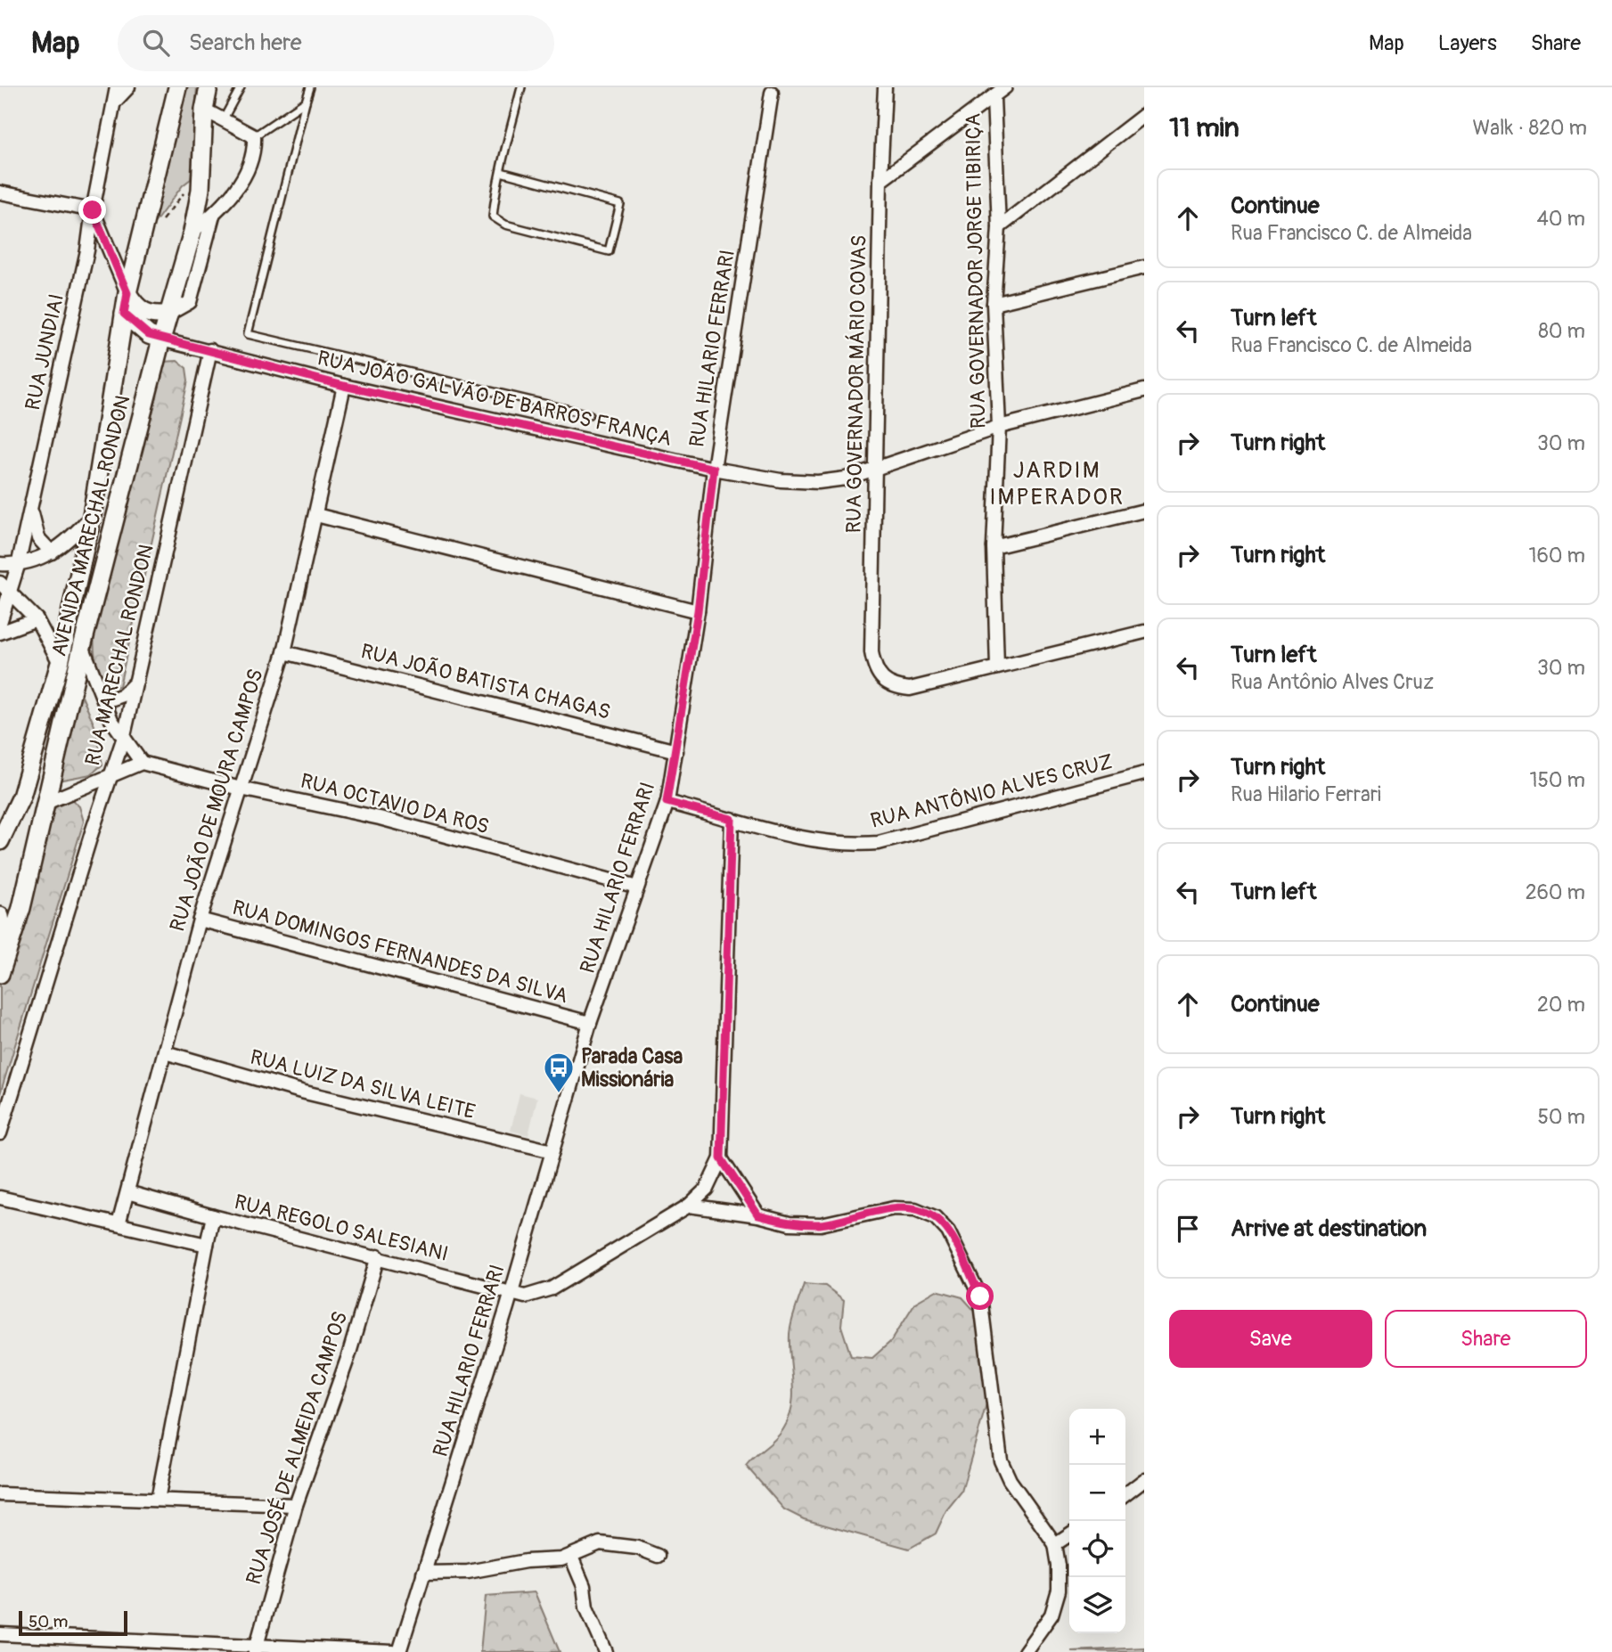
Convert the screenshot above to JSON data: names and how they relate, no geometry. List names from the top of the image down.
{
  "streets": {
    "main road": ["AVENIDA MARECHAL RONDON"],
    "street": [
      "RUA GOVERNADOR JORGE TIBIRIÇA",
      "RUA HILARIO FERRARI",
      "RUA JUNDIAI",
      "RUA GOVERNADOR MÁRIO COVAS",
      "RUA JOÃO GALVÃO DE BARROS FRANÇA",
      "RUA MARECHAL RONDON",
      "RUA JOÃO BATISTA CHAGAS",
      "RUA ANTÔNIO ALVES CRUZ",
      "RUA JOÃO DE MOURA CAMPOS",
      "RUA OCTAVIO DA ROS",
      "RUA DOMINGOS FERNANDES DA SILVA",
      "RUA LUIZ DA SILVA LEITE",
      "RUA REGOLO SALESIANI",
      "RUA JOSÉ DE ALMEIDA CAMPOS"
    ]
  },
  "crossings": [
    ["RUA GOVERNADOR JORGE TIBIRIÇA", "RUA GOVERNADOR MÁRIO COVAS"],
    ["RUA GOVERNADOR JORGE TIBIRIÇA", "RUA JOÃO GALVÃO DE BARROS FRANÇA"],
    ["RUA HILARIO FERRARI", "RUA JOÃO GALVÃO DE BARROS FRANÇA"],
    ["RUA HILARIO FERRARI", "RUA JOÃO BATISTA CHAGAS"],
    ["RUA HILARIO FERRARI", "RUA ANTÔNIO ALVES CRUZ"],
    ["RUA HILARIO FERRARI", "RUA OCTAVIO DA ROS"],
    ["RUA HILARIO FERRARI", "RUA DOMINGOS FERNANDES DA SILVA"],
    ["RUA HILARIO FERRARI", "RUA LUIZ DA SILVA LEITE"],
    ["RUA HILARIO FERRARI", "RUA REGOLO SALESIANI"],
    ["RUA GOVERNADOR MÁRIO COVAS", "RUA JOÃO GALVÃO DE BARROS FRANÇA"],
    ["RUA JOÃO GALVÃO DE BARROS FRANÇA", "AVENIDA MARECHAL RONDON"],
    ["RUA JOÃO GALVÃO DE BARROS FRANÇA", "RUA MARECHAL RONDON"],
    ["RUA JOÃO GALVÃO DE BARROS FRANÇA", "RUA JOÃO DE MOURA CAMPOS"],
    ["RUA JOÃO BATISTA CHAGAS", "RUA JOÃO DE MOURA CAMPOS"],
    ["RUA JOÃO DE MOURA CAMPOS", "RUA OCTAVIO DA ROS"],
    ["RUA JOÃO DE MOURA CAMPOS", "RUA DOMINGOS FERNANDES DA SILVA"],
    ["RUA JOÃO DE MOURA CAMPOS", "RUA LUIZ DA SILVA LEITE"],
    ["RUA REGOLO SALESIANI", "RUA JOSÉ DE ALMEIDA CAMPOS"]
  ],
  "districts": ["JARDIM IMPERADOR"],
  "places": {
    "bus stop": ["Parada Casa Missionária"]
  },
  "scale_bar": "50 m",
  "page": {
    "header": "Map",
    "search": "Search here",
    "nav": ["Map", "Layers", "Share"],
    "heading": ["11 min", "Walk · 820 m"],
    "list": [
      ["Continue", "Rua Francisco C. de Almeida", "40 m"],
      ["Turn left", "Rua Francisco C. de Almeida", "80 m"],
      ["Turn right", "30 m"],
      ["Turn right", "160 m"],
      ["Turn left", "Rua Antônio Alves Cruz", "30 m"],
      ["Turn right", "Rua Hilario Ferrari", "150 m"],
      ["Turn left", "260 m"],
      ["Continue", "20 m"],
      ["Turn right", "50 m"],
      "Arrive at destination"
    ],
    "buttons": ["Save", "Share"],
    "map_buttons": ["+", "−"],
    "scale": "50 m"
  }
}
